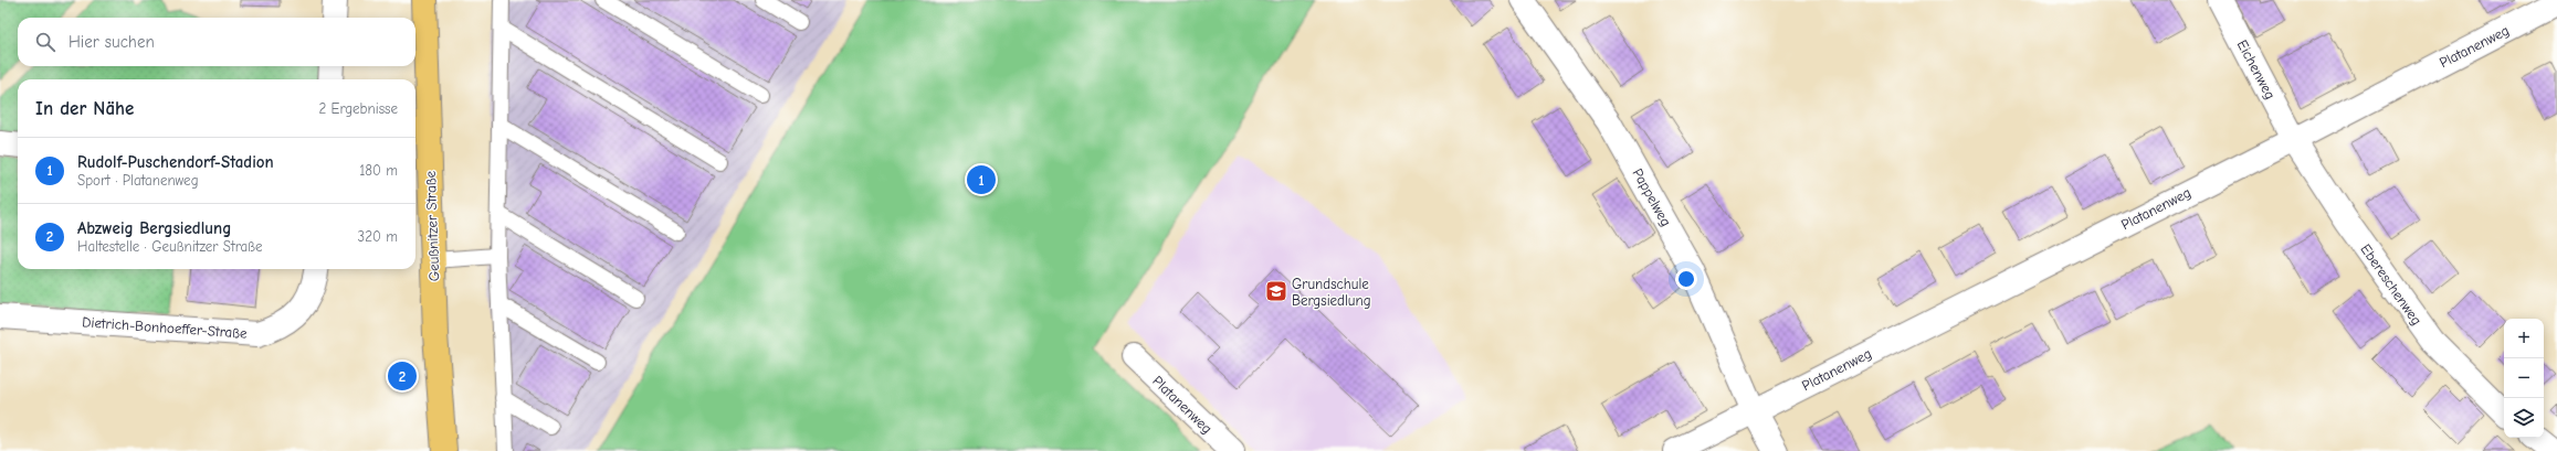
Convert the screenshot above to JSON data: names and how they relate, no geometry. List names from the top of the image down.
{
  "streets": {
    "main road": ["Geußnitzer Straße"],
    "street": [
      "Platanenweg",
      "Eichenweg",
      "Pappelweg",
      "Ebereschenweg",
      "Dietrich-Bonhoeffer-Straße"
    ]
  },
  "crossings": [
    ["Platanenweg", "Eichenweg"],
    ["Platanenweg", "Pappelweg"],
    ["Platanenweg", "Ebereschenweg"],
    ["Eichenweg", "Ebereschenweg"]
  ],
  "places": {
    "school or university": ["Grundschule Bergsiedlung"]
  },
  "page": {
    "search": "Hier suchen",
    "heading": ["In der Nähe", "2 Ergebnisse"],
    "list": [
      {
        "mark": "1",
        "name": "Rudolf-Puschendorf-Stadion",
        "note": "Sport · Platanenweg",
        "value": "180 m"
      },
      {
        "mark": "2",
        "name": "Abzweig Bergsiedlung",
        "note": "Haltestelle · Geußnitzer Straße",
        "value": "320 m"
      }
    ],
    "pins": ["1", "2"],
    "map_buttons": ["+", "−"]
  }
}
